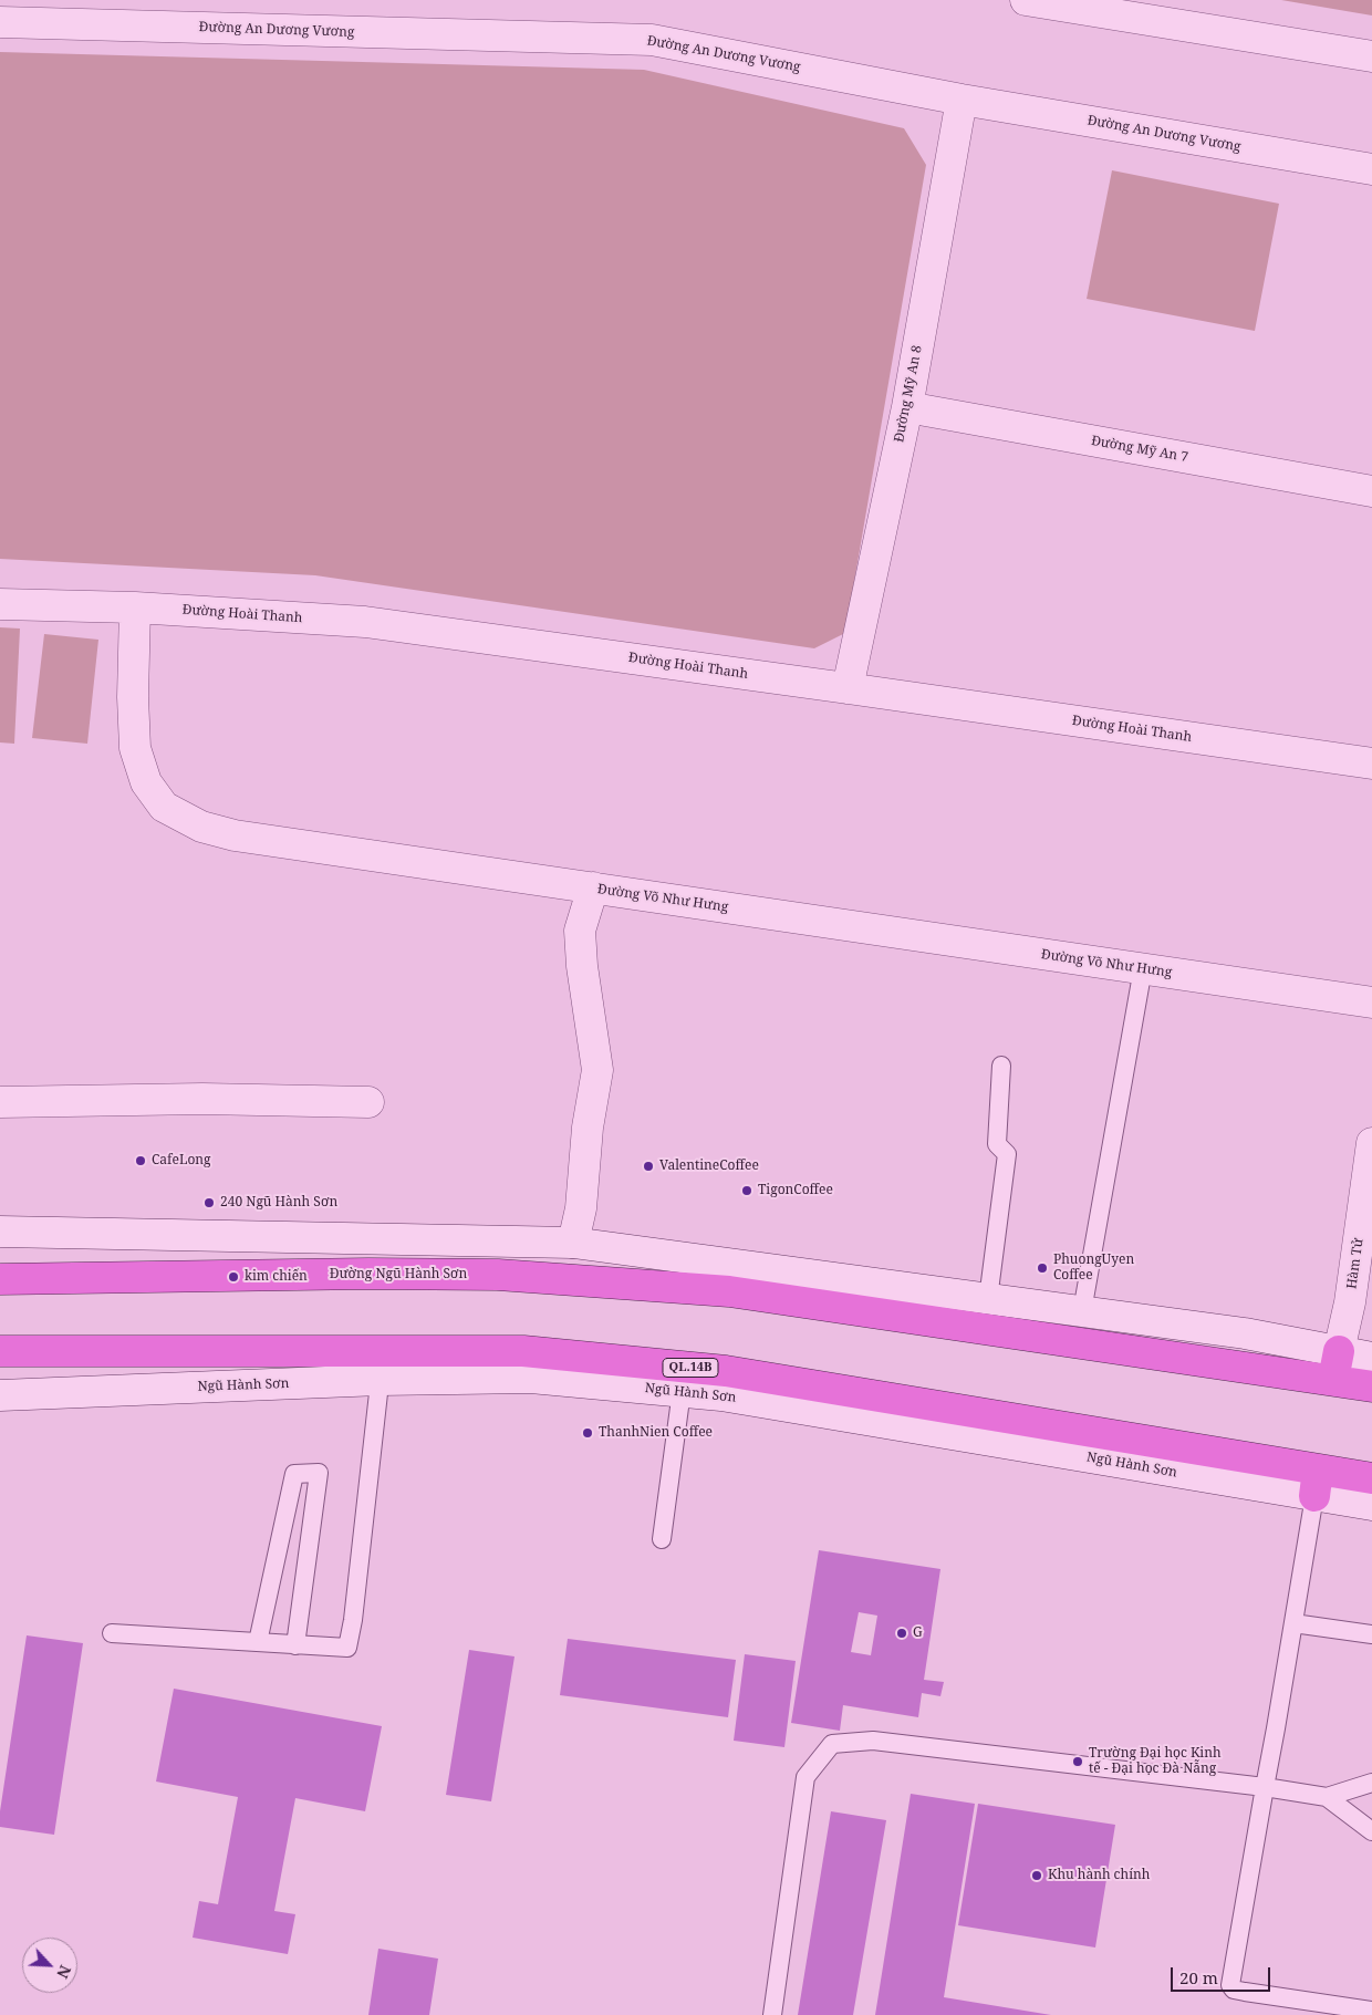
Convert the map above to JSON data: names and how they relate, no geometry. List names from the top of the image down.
{
  "streets": {
    "highway": ["Đường Ngũ Hành Sơn", "QL.14B", "Ngũ Hành Sơn"],
    "street": [
      "Đường An Dương Vương",
      "Đường Mỹ An 8",
      "Đường Mỹ An 7",
      "Đường Hoài Thanh",
      "Đường Võ Như Hưng",
      "Hàm Tử"
    ]
  },
  "crossings": [
    ["Đường An Dương Vương", "Đường Mỹ An 8"],
    ["Đường Mỹ An 8", "Đường Mỹ An 7"],
    ["Đường Mỹ An 8", "Đường Hoài Thanh"],
    ["Đường Hoài Thanh", "Đường Võ Như Hưng"],
    ["Hàm Tử", "Đường Ngũ Hành Sơn"]
  ],
  "places": [
    "CafeLong",
    "ValentineCoffee",
    "TigonCoffee",
    "240 Ngũ Hành Sơn",
    "PhuongUyen Coffee",
    "kim chiến",
    "ThanhNien Coffee",
    "G",
    "Trường Đại học Kinh tế - Đại học Đà Nẵng",
    "Khu hành chính"
  ],
  "scale_bar": "20 m",
  "north": "bottom right"
}
